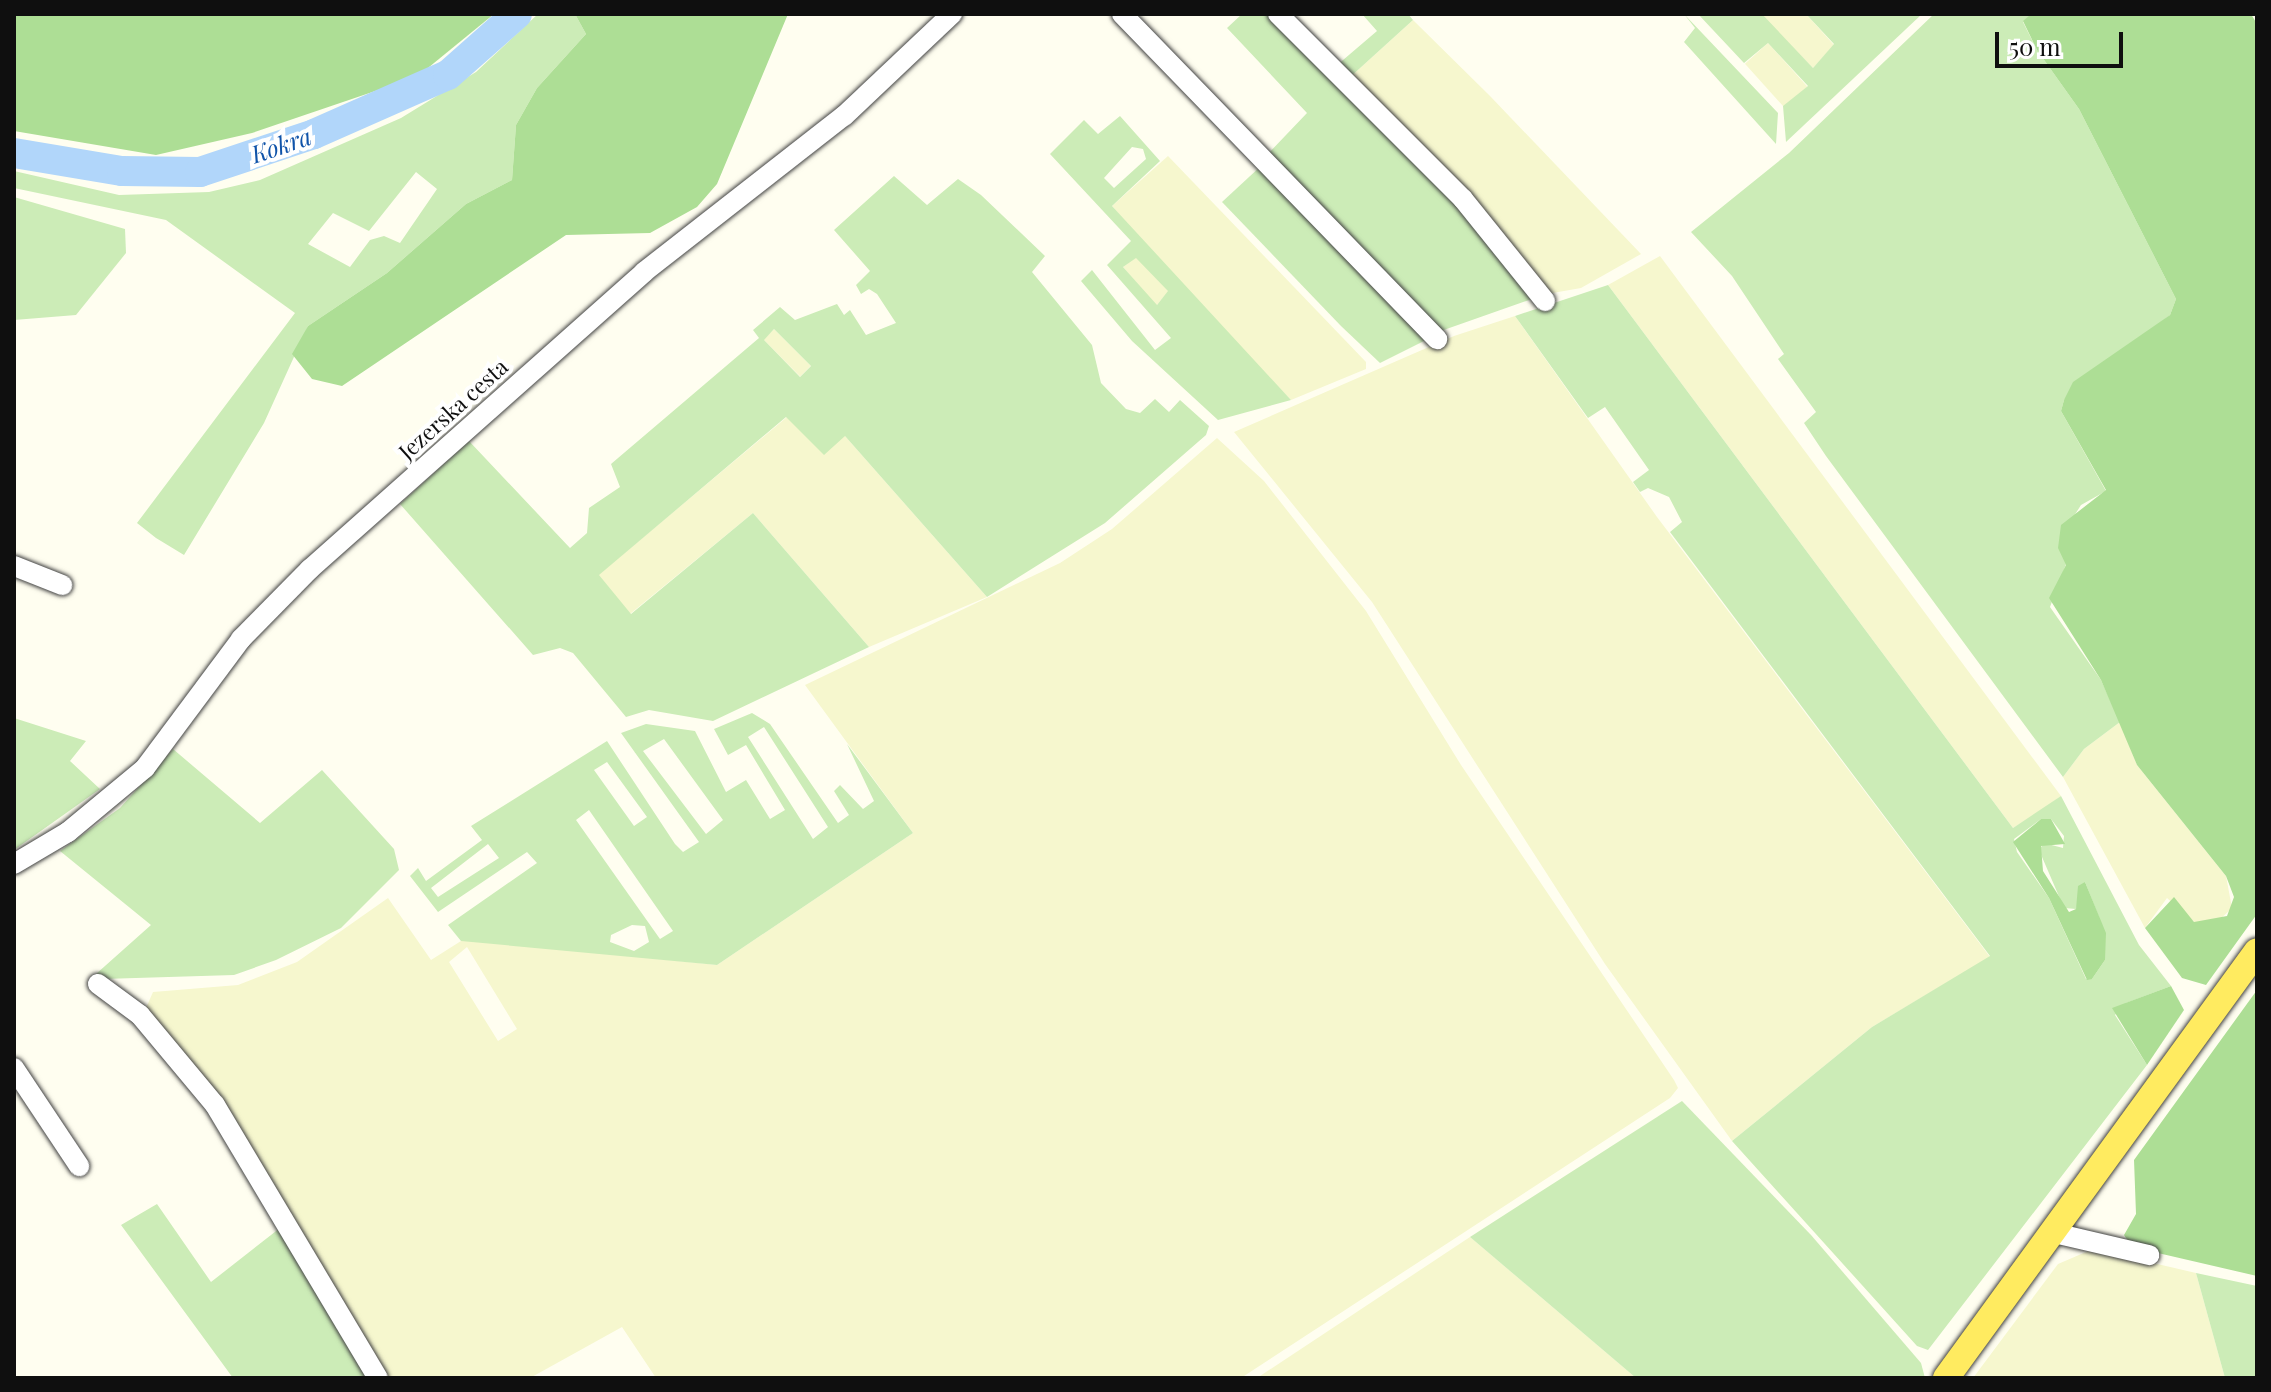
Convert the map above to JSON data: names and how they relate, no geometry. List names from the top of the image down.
{
  "streets": {
    "street": ["Jezerska cesta"]
  },
  "water": ["Kokra"],
  "scale_bar": "50 m"
}
